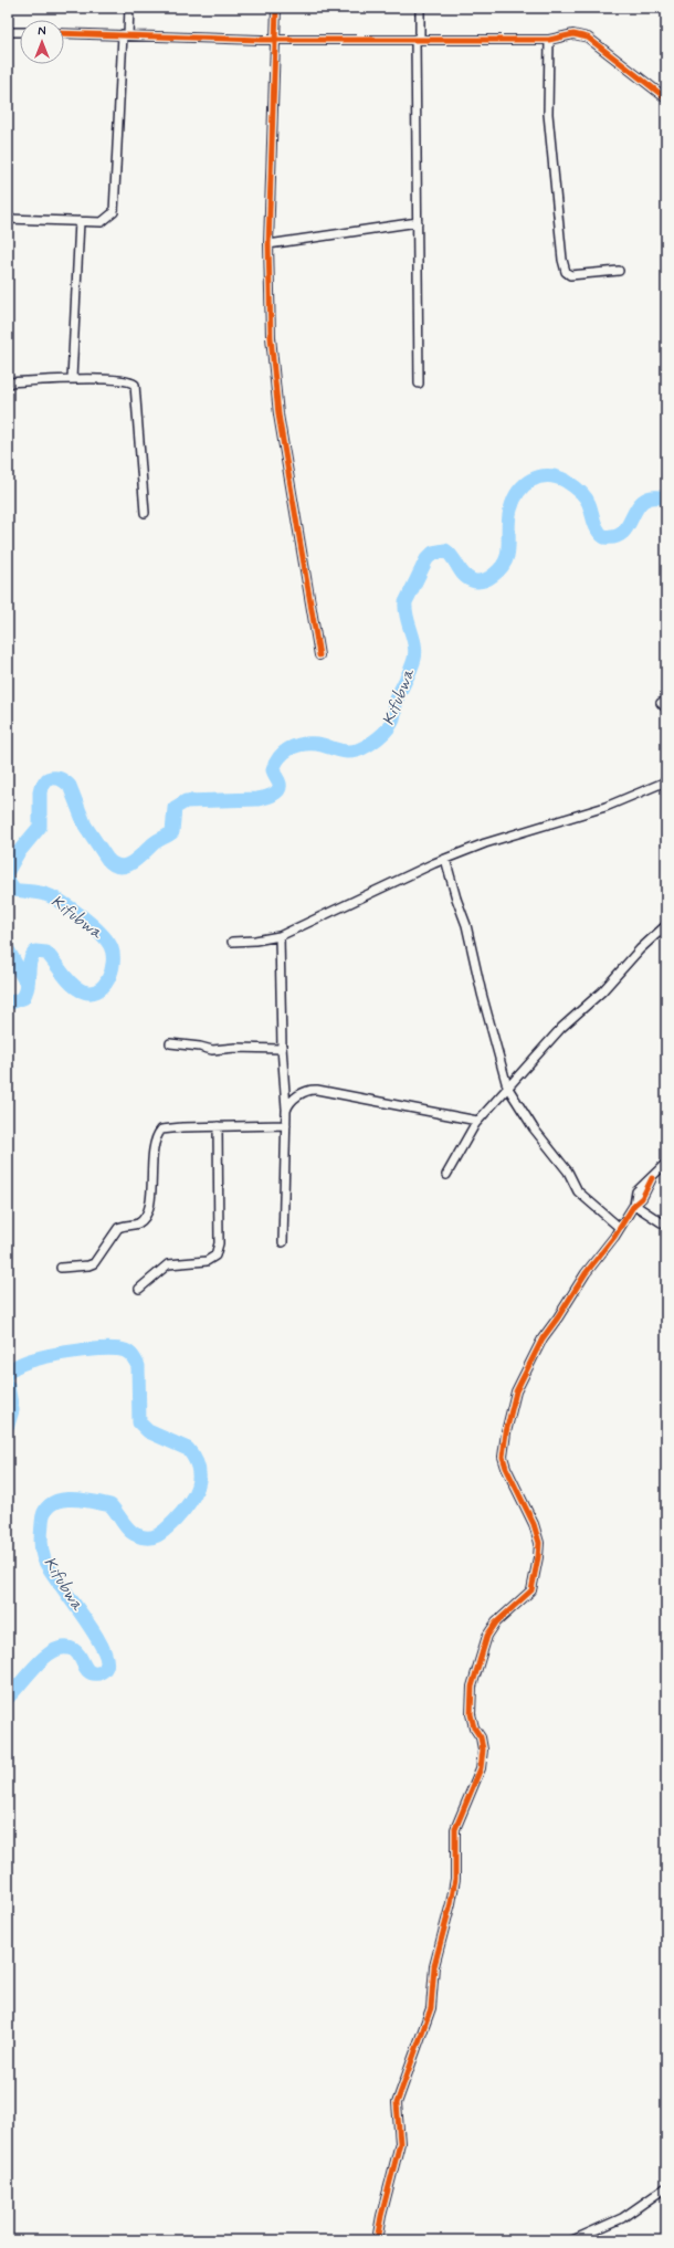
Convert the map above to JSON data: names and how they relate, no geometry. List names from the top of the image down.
{
  "water": ["Kifubwa"],
  "north": "top"
}
